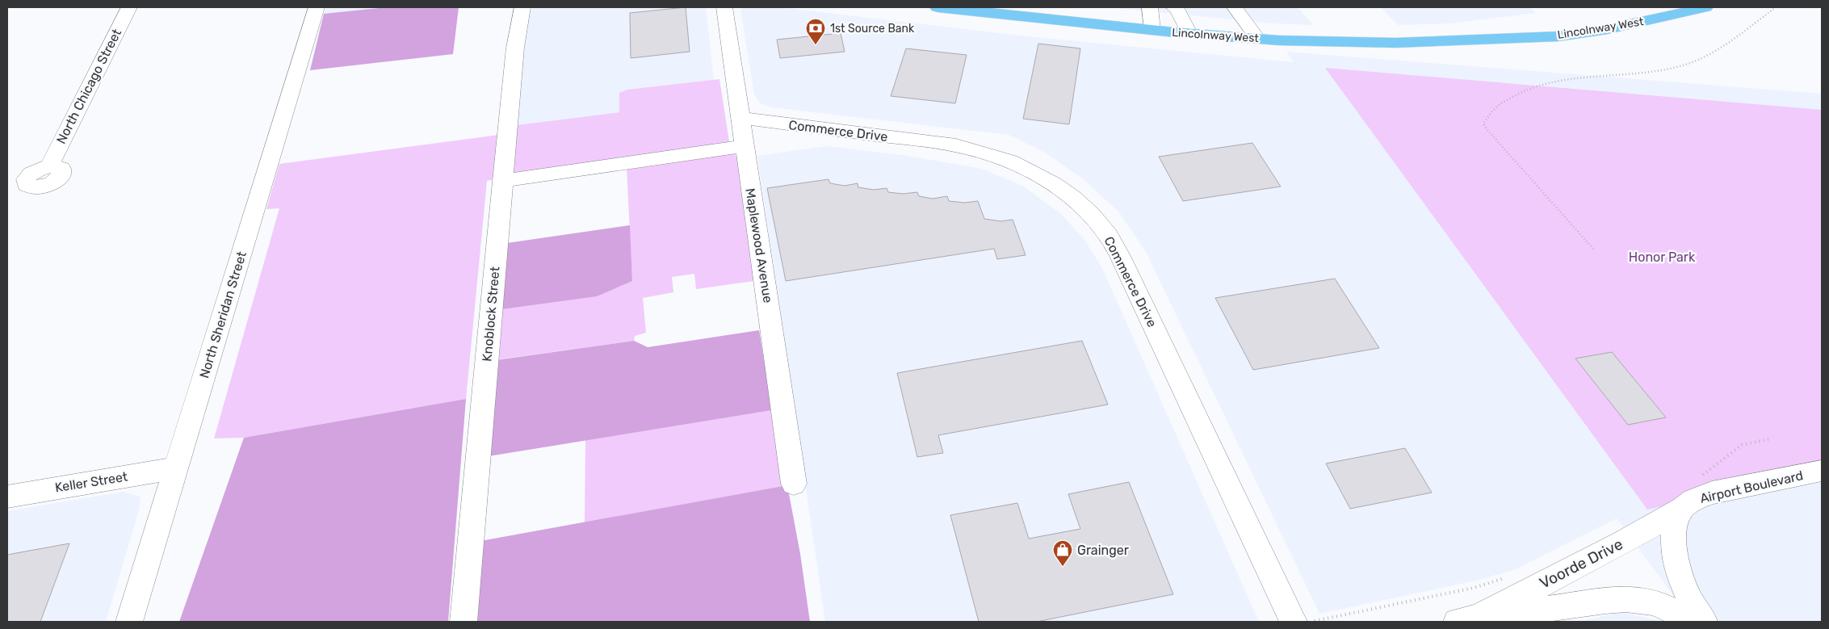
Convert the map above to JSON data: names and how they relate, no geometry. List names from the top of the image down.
{
  "streets": {
    "main road": ["Lincolnway West"],
    "street": [
      "North Chicago Street",
      "Commerce Drive",
      "Maplewood Avenue",
      "Knoblock Street",
      "North Sheridan Street",
      "Keller Street",
      "Airport Boulevard",
      "Voorde Drive"
    ]
  },
  "crossings": [
    ["Commerce Drive", "Maplewood Avenue"],
    ["North Sheridan Street", "Keller Street"],
    ["Airport Boulevard", "Voorde Drive"]
  ],
  "parks": ["Honor Park"],
  "places": {
    "bank": ["1st Source Bank"],
    "shop": ["Grainger"]
  }
}
